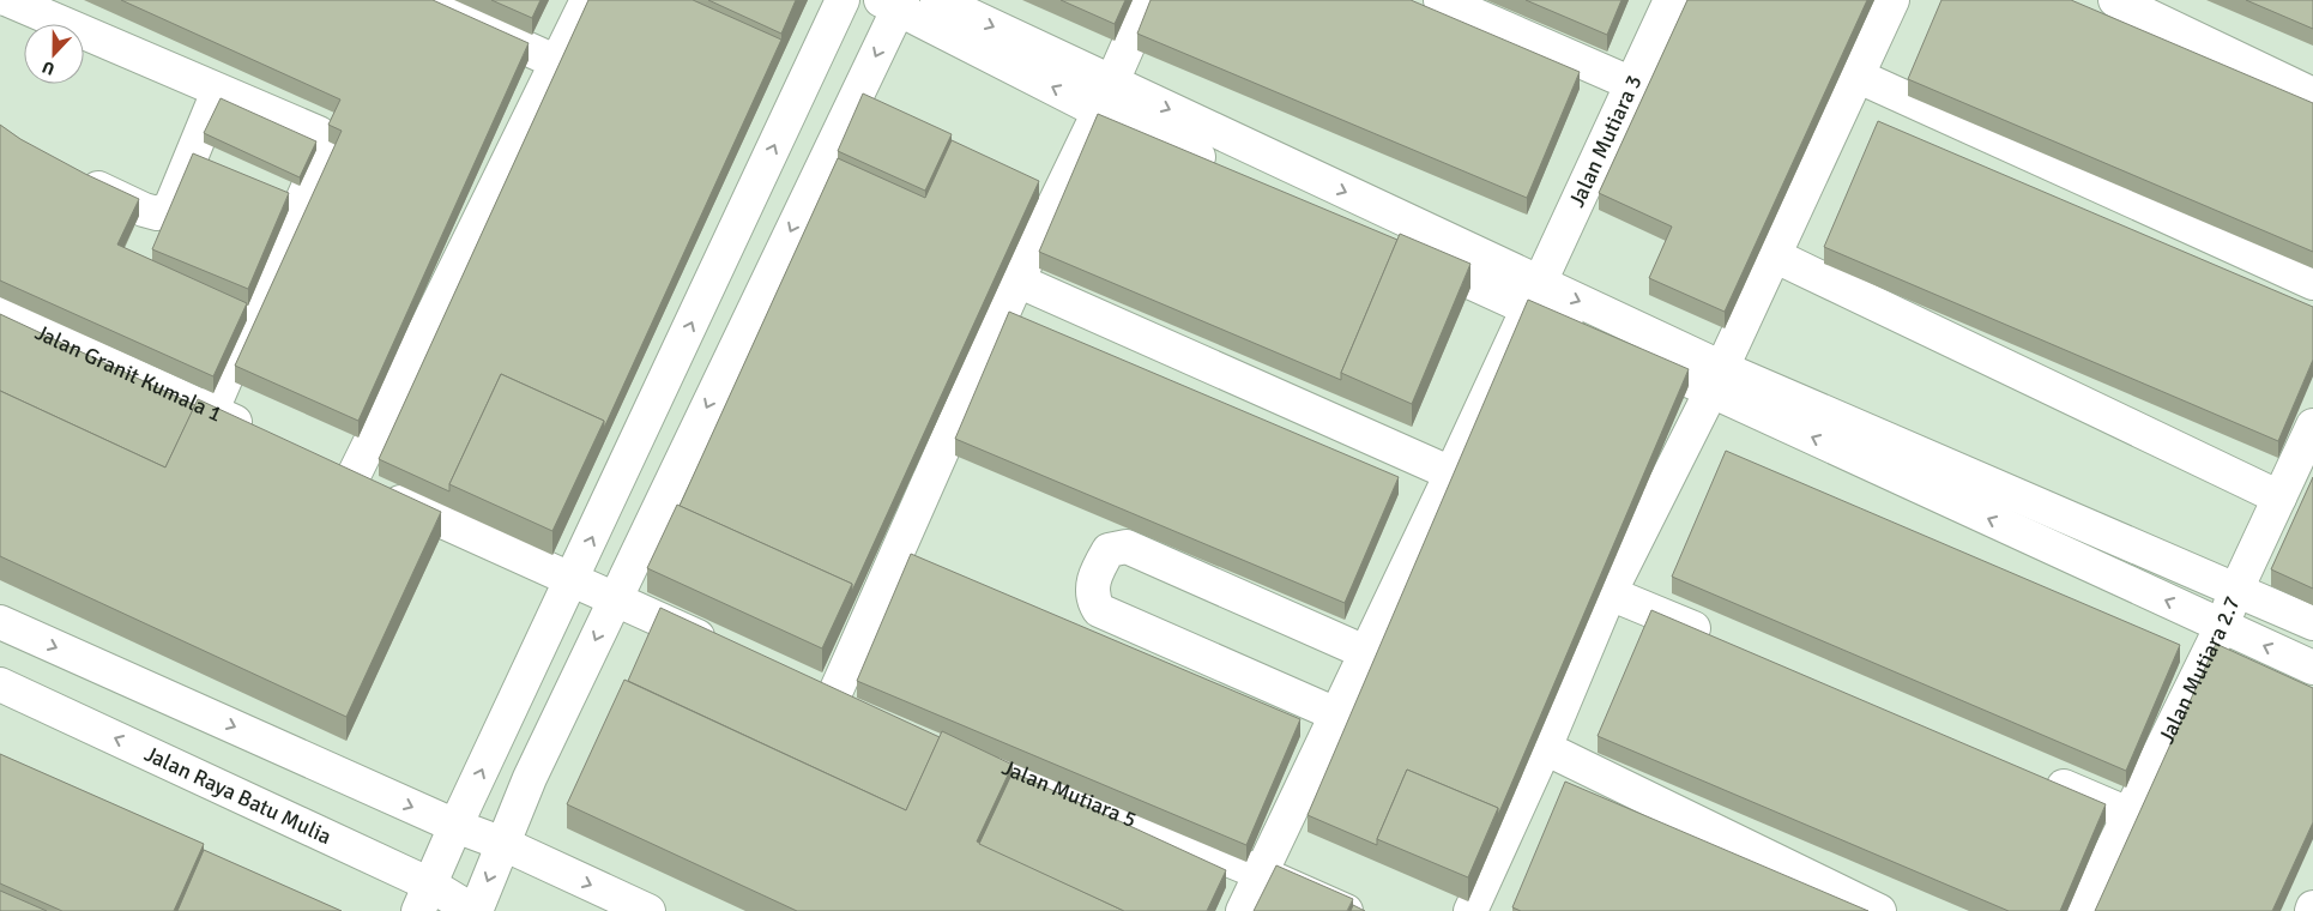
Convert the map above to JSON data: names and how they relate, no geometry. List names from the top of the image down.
{
  "streets": {
    "street": [
      "Jalan Mutiara 3",
      "Jalan Granit Kumala 1",
      "Jalan Mutiara 2.7",
      "Jalan Mutiara 5",
      "Jalan Raya Batu Mulia"
    ]
  },
  "crossings": [
    ["Jalan Mutiara 3", "Jalan Mutiara 5"]
  ],
  "north": "bottom"
}
